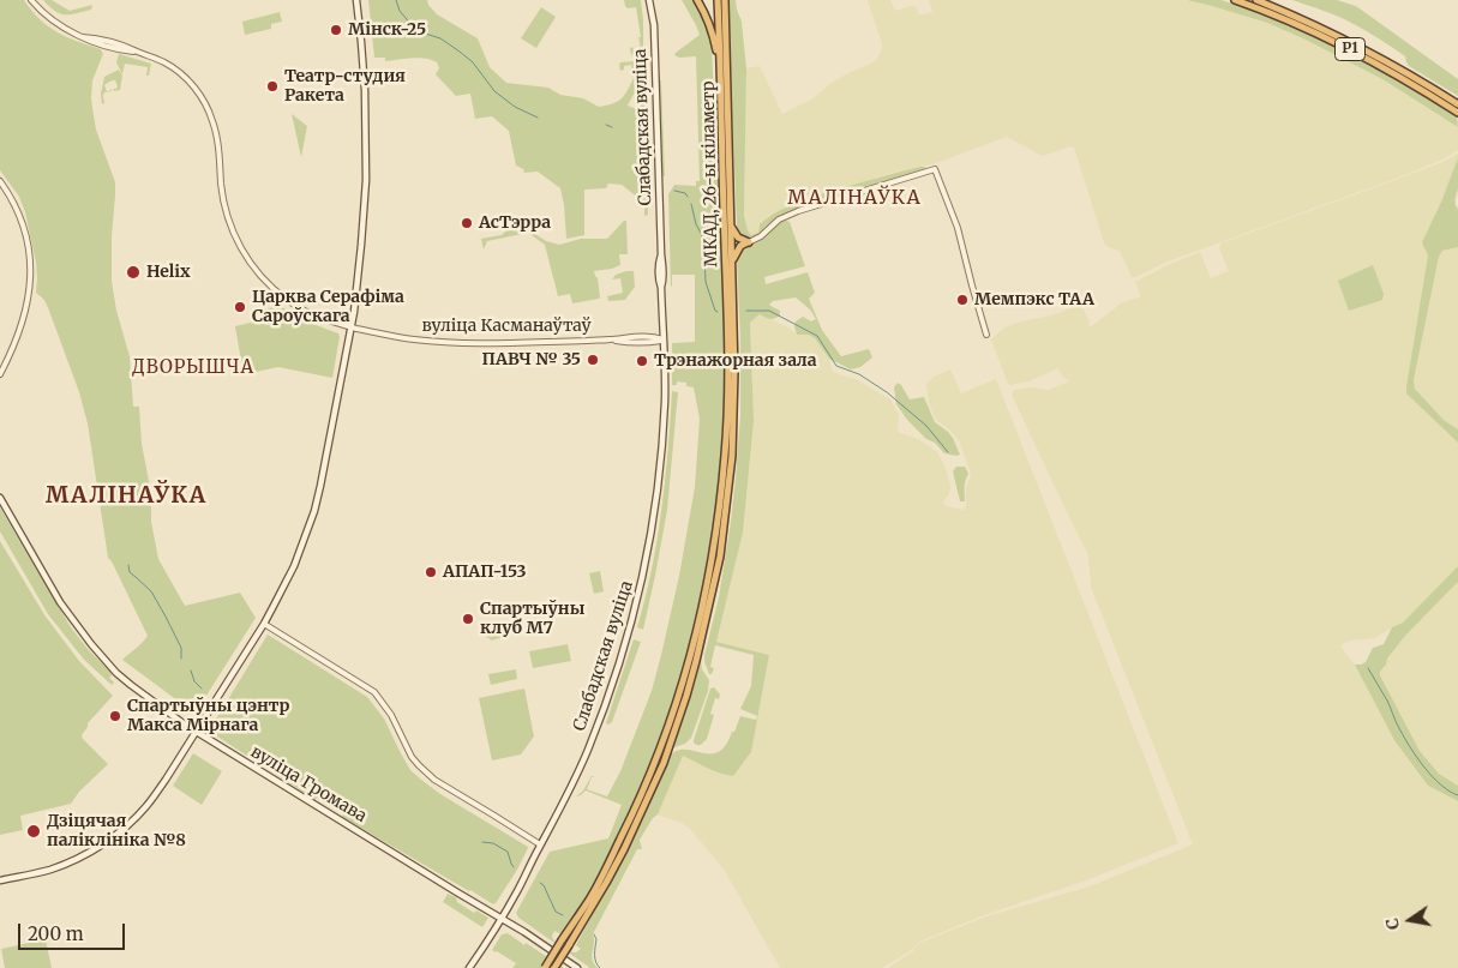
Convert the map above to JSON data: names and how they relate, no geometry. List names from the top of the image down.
{
  "streets": {
    "highway": ["Р1", "МКАД, 26-ы кіламетр"],
    "main road": ["Слабадская вуліца", "вуліца Громава"],
    "street": ["вуліца Касманаўтаў"]
  },
  "crossings": [
    ["Слабадская вуліца", "вуліца Касманаўтаў"],
    ["Слабадская вуліца", "вуліца Громава"]
  ],
  "districts": ["МАЛІНАЎКА", "ДВОРЫШЧА", "МАЛІНАЎКА"],
  "places": [
    "Мінск-25",
    "Театр-студия Ракета",
    "АсТэрра",
    "Helix",
    "Мемпэкс ТАА",
    "Царква Серафіма Сароўскага",
    "ПАВЧ № 35",
    "Трэнажорная зала",
    "АПАП-153",
    "Спартыўны клуб М7",
    "Спартыўны цэнтр Макса Мірнага",
    "Дзіцячая паліклініка №8"
  ],
  "scale_bar": "200 m",
  "north": "left"
}
